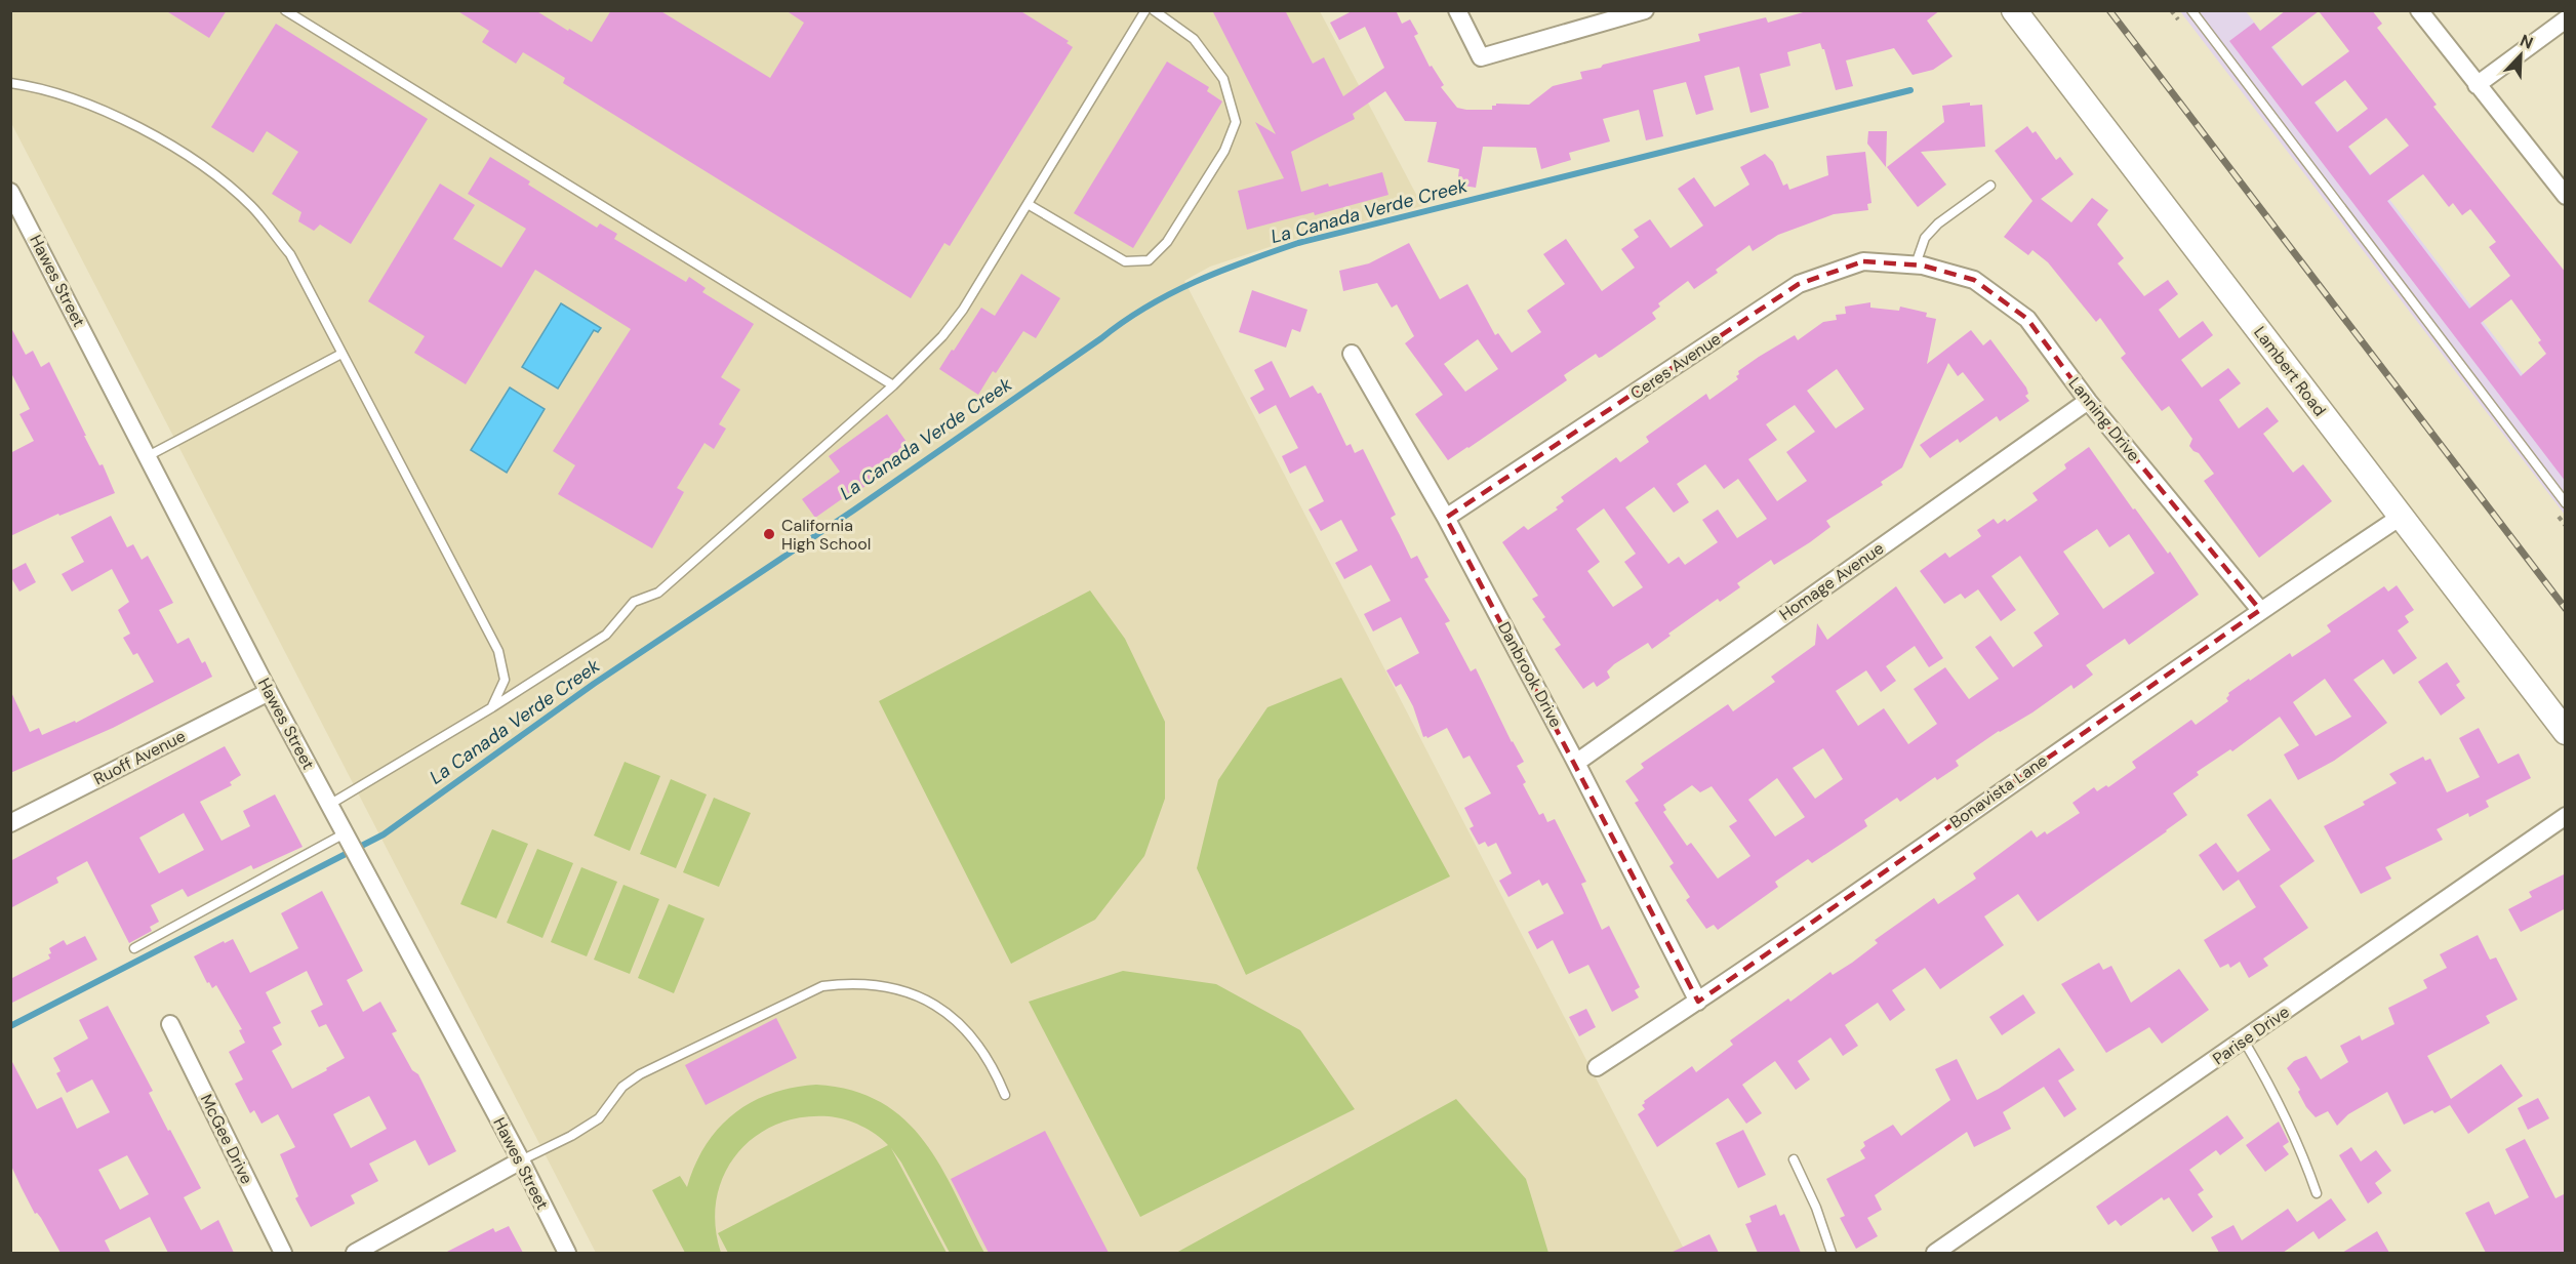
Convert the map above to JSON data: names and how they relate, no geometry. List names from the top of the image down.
{
  "streets": {
    "main road": ["Lambert Road"],
    "street": [
      "Hawes Street",
      "Ceres Avenue",
      "Lanning Drive",
      "Homage Avenue",
      "Danbrook Drive",
      "Ruoff Avenue",
      "Bonavista Lane",
      "Parise Drive",
      "McGee Drive"
    ]
  },
  "crossings": [
    ["Hawes Street", "Ruoff Avenue"],
    ["Ceres Avenue", "Lanning Drive"],
    ["Ceres Avenue", "Danbrook Drive"],
    ["Lambert Road", "Bonavista Lane"],
    ["Lanning Drive", "Homage Avenue"],
    ["Lanning Drive", "Bonavista Lane"],
    ["Homage Avenue", "Danbrook Drive"],
    ["Danbrook Drive", "Bonavista Lane"]
  ],
  "water": ["La Canada Verde Creek"],
  "places": ["California High School"],
  "north": "top right"
}
